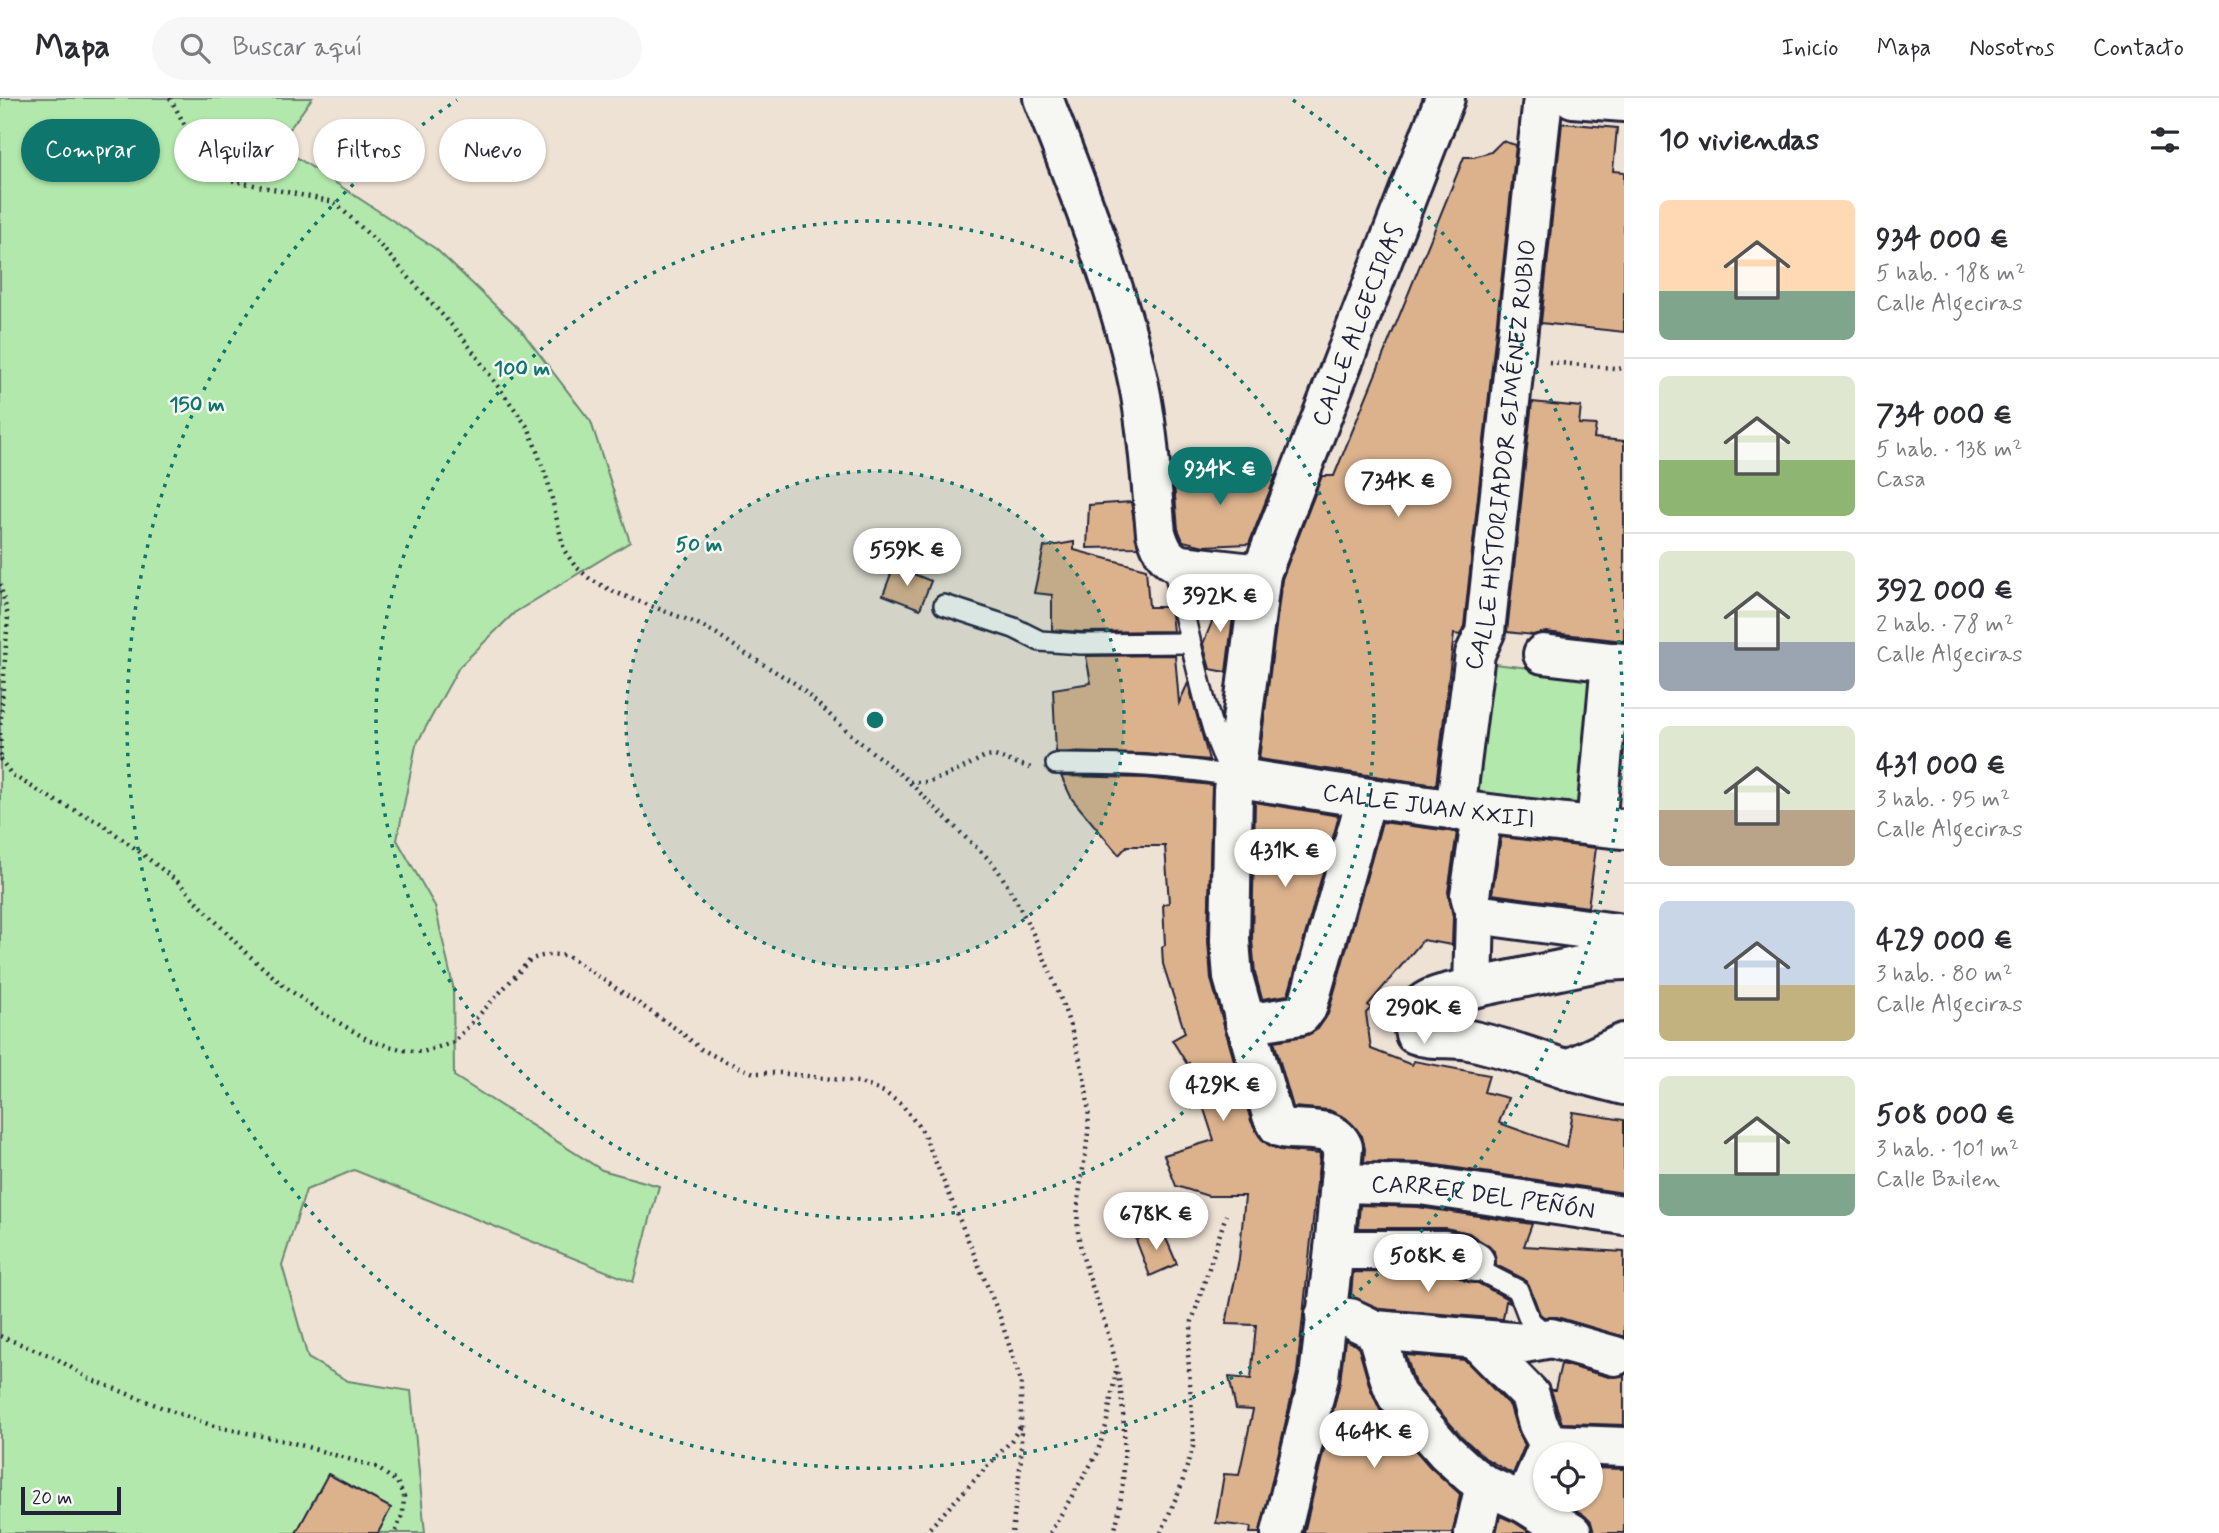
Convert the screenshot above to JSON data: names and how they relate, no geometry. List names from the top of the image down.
{
  "streets": {
    "street": [
      "CALLE ALGECIRAS",
      "CALLE HISTORIADOR GIMÉNEZ RUBIO",
      "CALLE JUAN XXIII",
      "CARRER DEL PEÑÓN"
    ]
  },
  "crossings": [
    ["CALLE ALGECIRAS", "CALLE JUAN XXIII"],
    ["CALLE ALGECIRAS", "CARRER DEL PEÑÓN"],
    ["CALLE HISTORIADOR GIMÉNEZ RUBIO", "CALLE JUAN XXIII"]
  ],
  "scale_bar": "20 m",
  "page": {
    "header": "Mapa",
    "search": "Buscar aquí",
    "nav": [
      "Inicio",
      "Mapa",
      "Nosotros",
      "Contacto"
    ],
    "heading": "10 viviendas",
    "chip": [
      "Comprar",
      "Alquilar",
      "Filtros",
      "Nuevo"
    ],
    "list": [
      {
        "name": "934 000 €",
        "note": "5 hab. · 188 m² · Calle Algeciras"
      },
      {
        "name": "734 000 €",
        "note": "5 hab. · 138 m² · Casa"
      },
      {
        "name": "392 000 €",
        "note": "2 hab. · 78 m² · Calle Algeciras"
      },
      {
        "name": "431 000 €",
        "note": "3 hab. · 95 m² · Calle Algeciras"
      },
      {
        "name": "429 000 €",
        "note": "3 hab. · 80 m² · Calle Algeciras"
      },
      {
        "name": "508 000 €",
        "note": "3 hab. · 101 m² · Calle Bailen"
      }
    ],
    "price": [
      "934K €",
      "734K €",
      "559K €",
      "392K €",
      "431K €",
      "290K €",
      "429K €",
      "678K €",
      "508K €",
      "464K €"
    ],
    "scale": "20 m"
  },
  "rings": ["100 m", "150 m", "50 m"]
}
